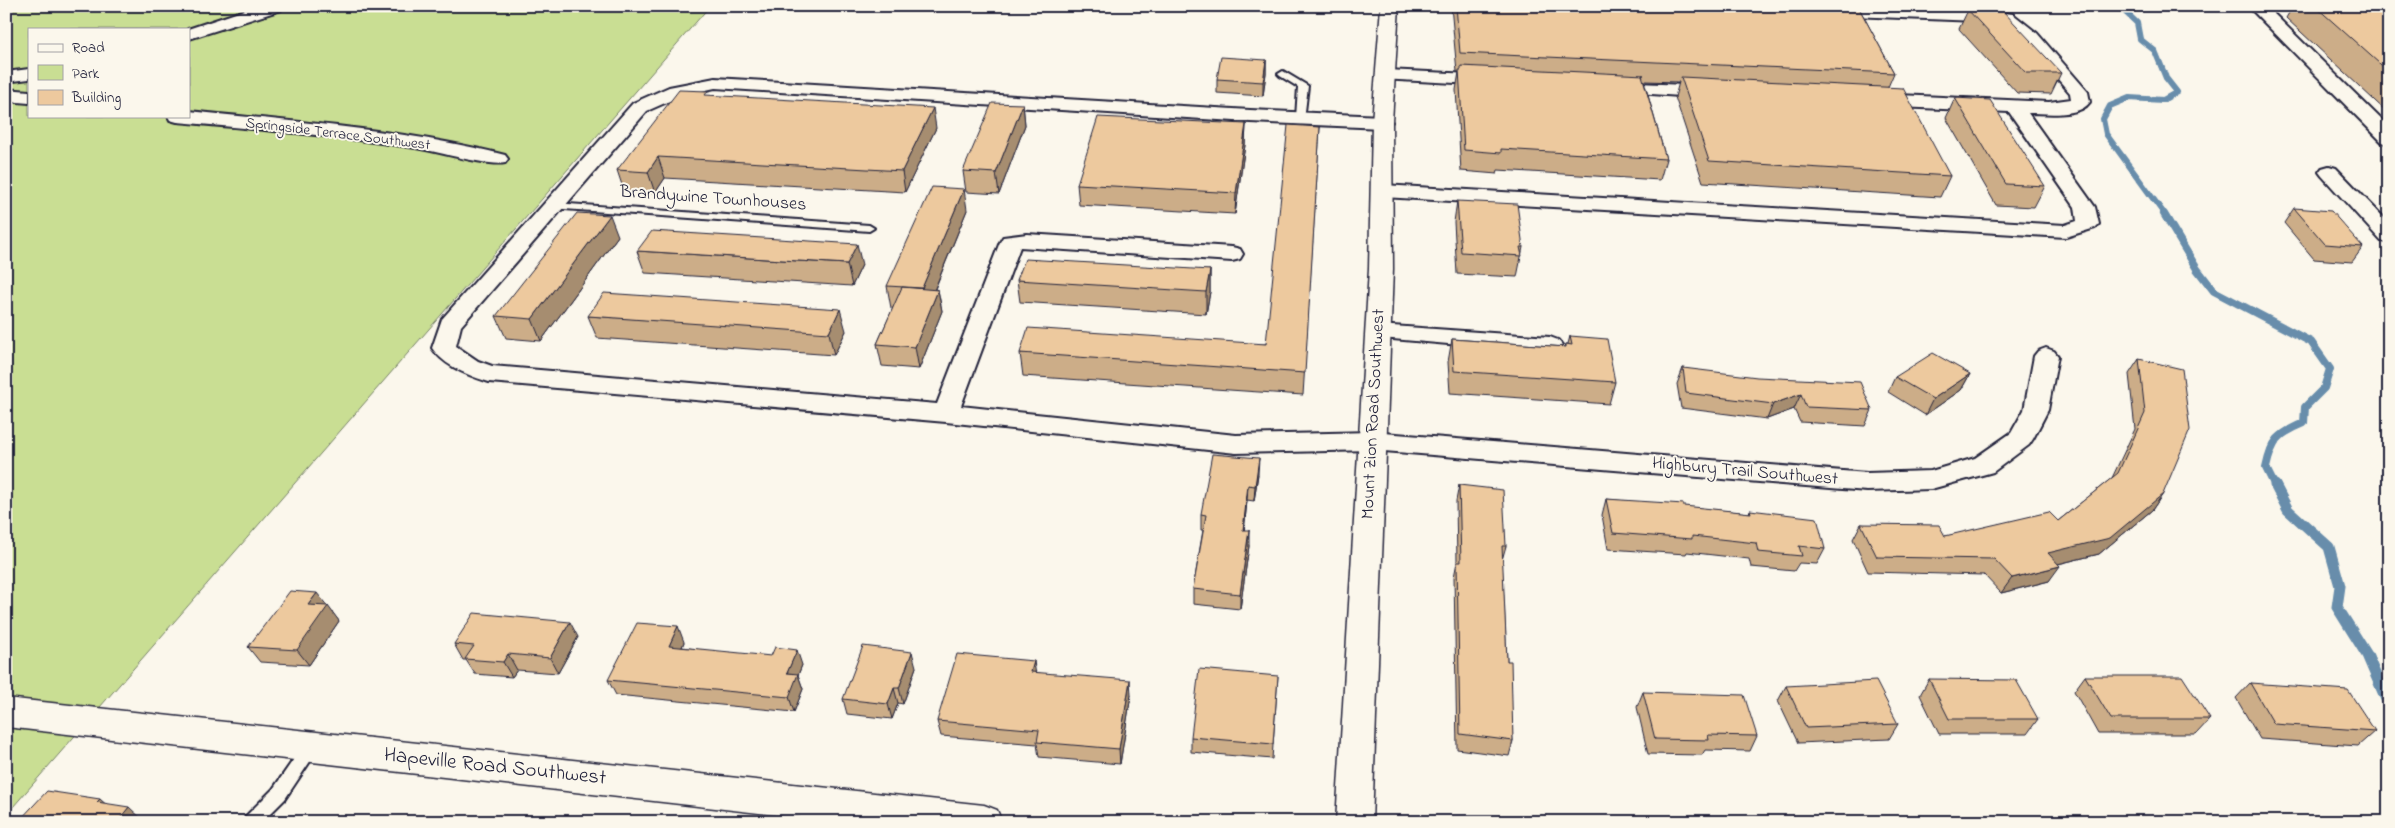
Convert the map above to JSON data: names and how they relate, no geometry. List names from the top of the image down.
{
  "streets": {
    "street": [
      "Springside Terrace Southwest",
      "Mount Zion Road Southwest",
      "Highbury Trail Southwest",
      "Hapeville Road Southwest"
    ],
    "lane": ["Brandywine Townhouses"]
  },
  "crossings": [
    ["Brandywine Townhouses", "Highbury Trail Southwest"],
    ["Mount Zion Road Southwest", "Highbury Trail Southwest"]
  ],
  "legend": ["Road", "Park", "Building"]
}
